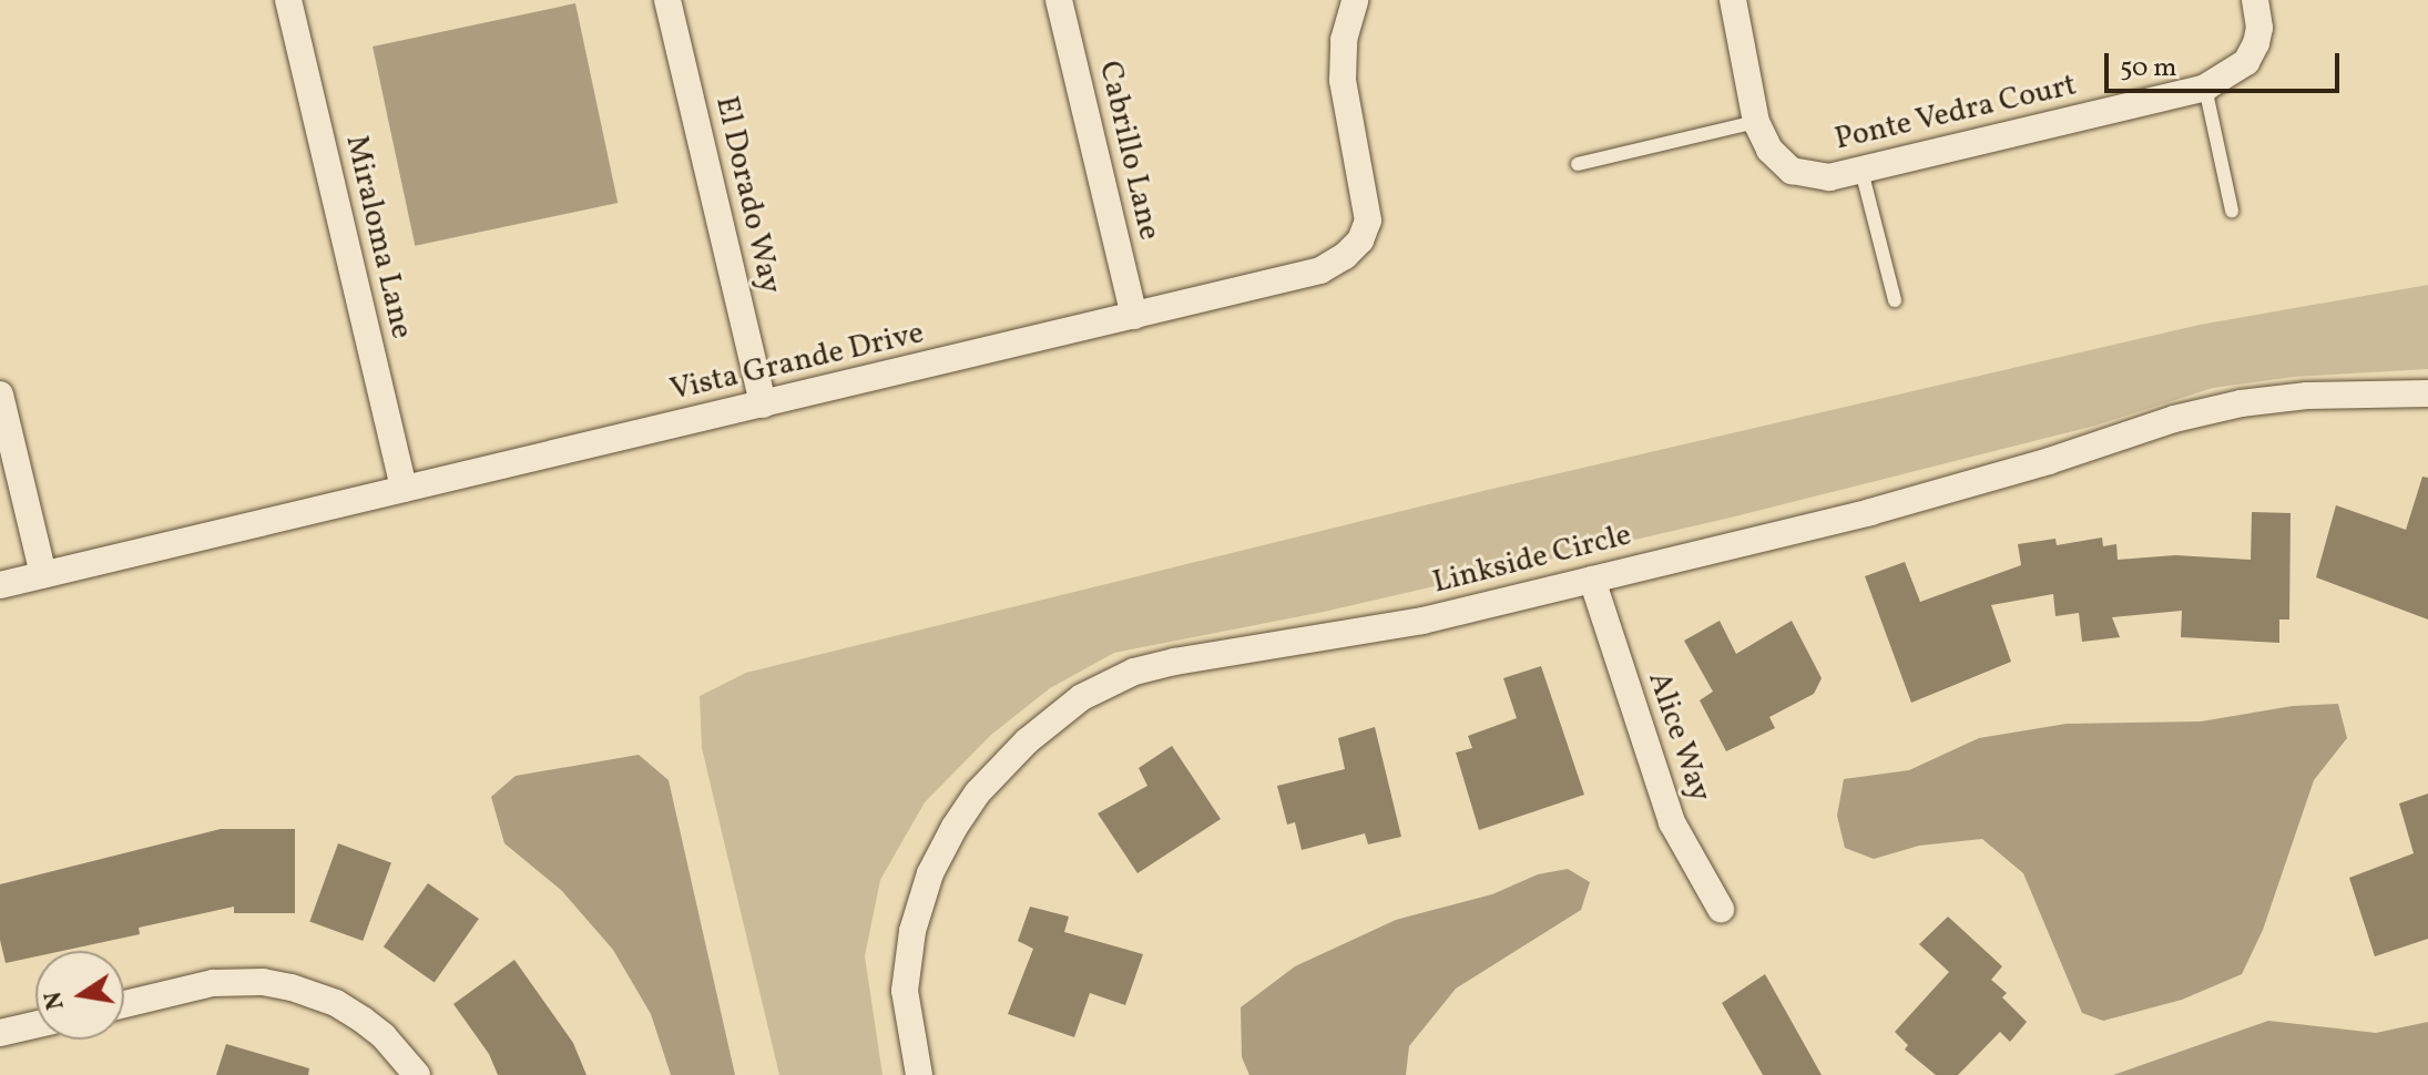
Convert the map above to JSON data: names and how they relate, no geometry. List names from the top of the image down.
{
  "streets": {
    "street": [
      "Ponte Vedra Court",
      "Cabrillo Lane",
      "El Dorado Way",
      "Miraloma Lane",
      "Vista Grande Drive",
      "Linkside Circle",
      "Alice Way"
    ]
  },
  "crossings": [
    ["Cabrillo Lane", "Vista Grande Drive"],
    ["El Dorado Way", "Vista Grande Drive"],
    ["Miraloma Lane", "Vista Grande Drive"],
    ["Linkside Circle", "Alice Way"]
  ],
  "scale_bar": "50 m",
  "north": "left"
}
